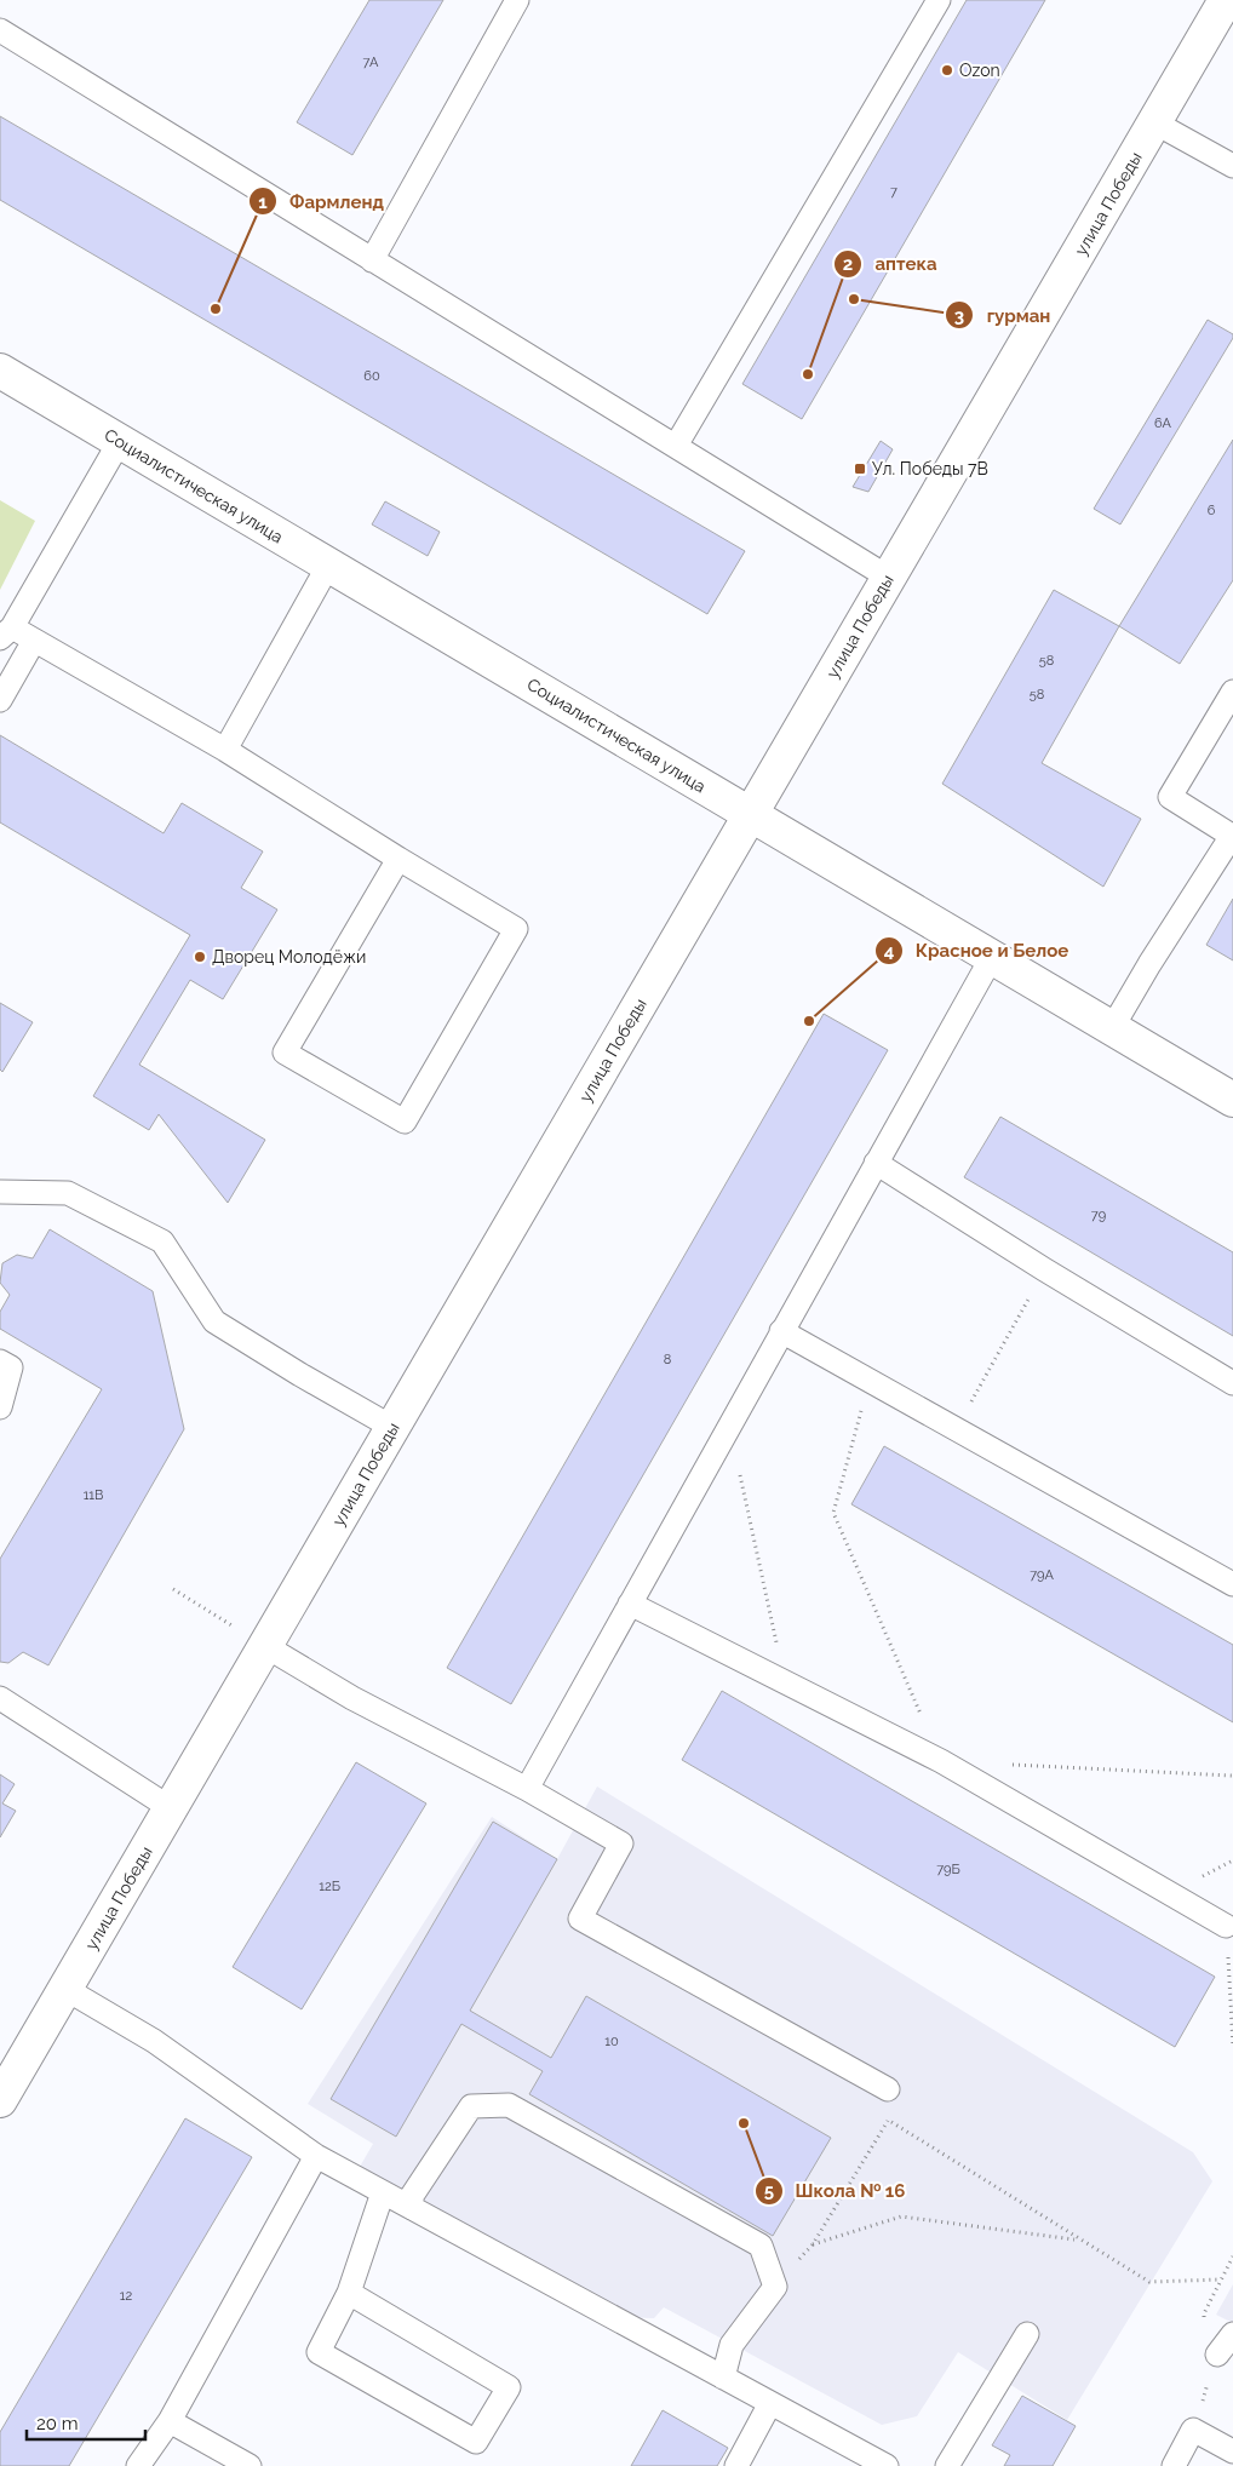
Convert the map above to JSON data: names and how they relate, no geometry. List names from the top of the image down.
{
  "streets": {
    "street": ["улица Победы", "Социалистическая улица"]
  },
  "crossings": [
    ["улица Победы", "Социалистическая улица"]
  ],
  "places": {
    "other": [
      "Ozon",
      "гурман",
      "Фармленд",
      "аптека",
      "Дворец Молодёжи",
      "Красное и Белое",
      "Школа № 16"
    ],
    "transit": ["Ул. Победы 7В"]
  },
  "house_numbers": [
    "7А",
    "7",
    "60",
    "6А",
    "6",
    "58",
    "58",
    "79",
    "8",
    "11В",
    "79А",
    "79Б",
    "12Б",
    "10",
    "12"
  ],
  "scale_bar": "20 m"
}
